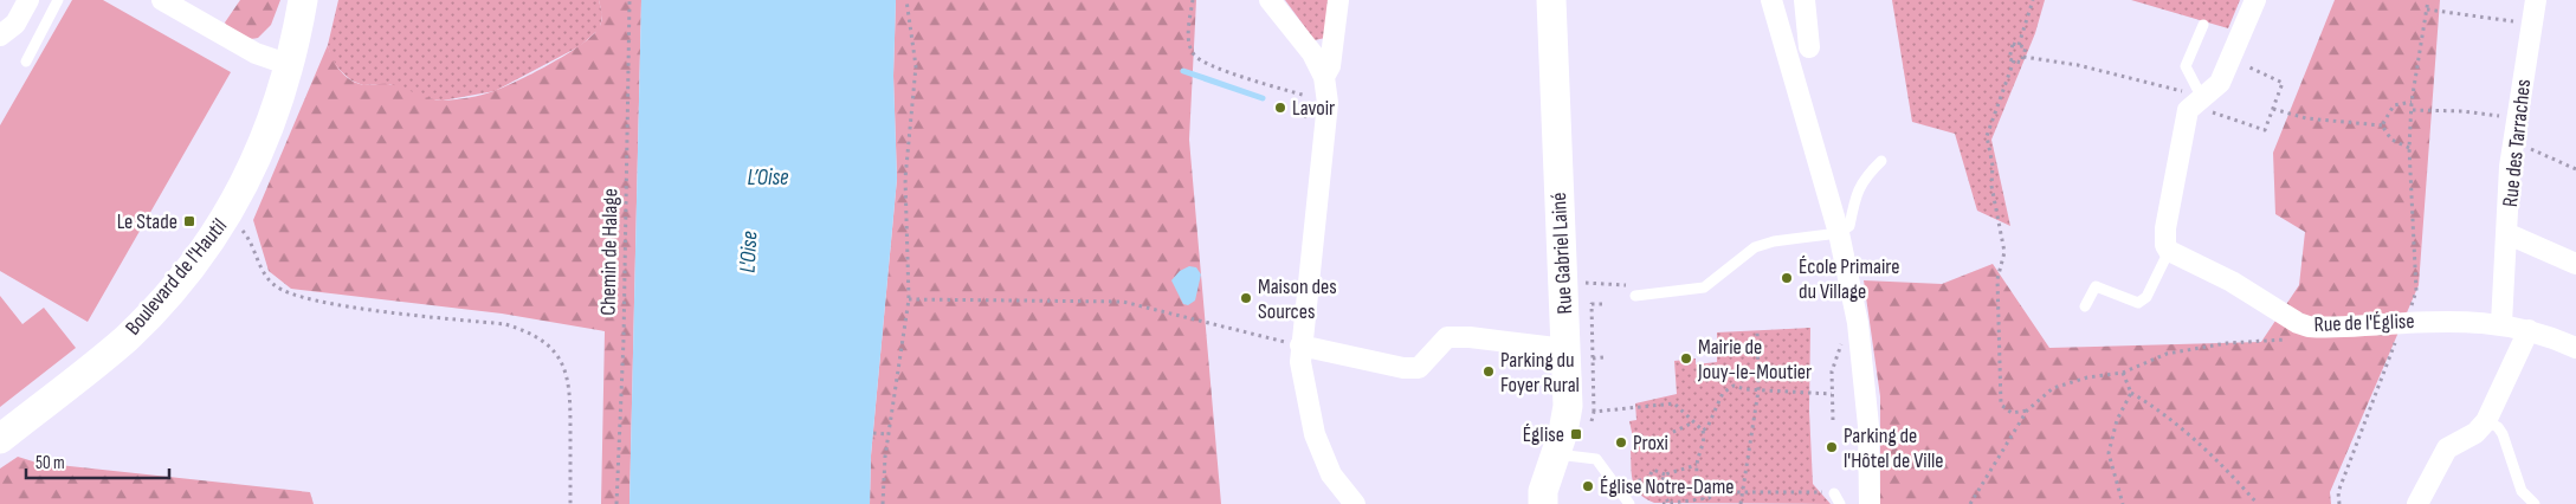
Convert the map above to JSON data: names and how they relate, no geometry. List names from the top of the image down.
{
  "streets": {
    "main road": ["Rue Gabriel Lainé", "Boulevard de l'Hautil"],
    "street": ["Rue des Tarraches", "Rue de l'Église"],
    "path": ["Chemin de Halage"]
  },
  "crossings": [
    ["Rue des Tarraches", "Rue de l'Église"]
  ],
  "water": ["L’Oise", "L'Oise"],
  "places": {
    "other": [
      "Lavoir",
      "École Primaire du Village",
      "Maison des Sources",
      "Mairie de Jouy-le-Moutier",
      "Parking du Foyer Rural",
      "Proxi",
      "Parking de l'Hôtel de Ville",
      "Église Notre-Dame"
    ],
    "transit": ["Le Stade", "Église"]
  },
  "scale_bar": "50 m"
}
